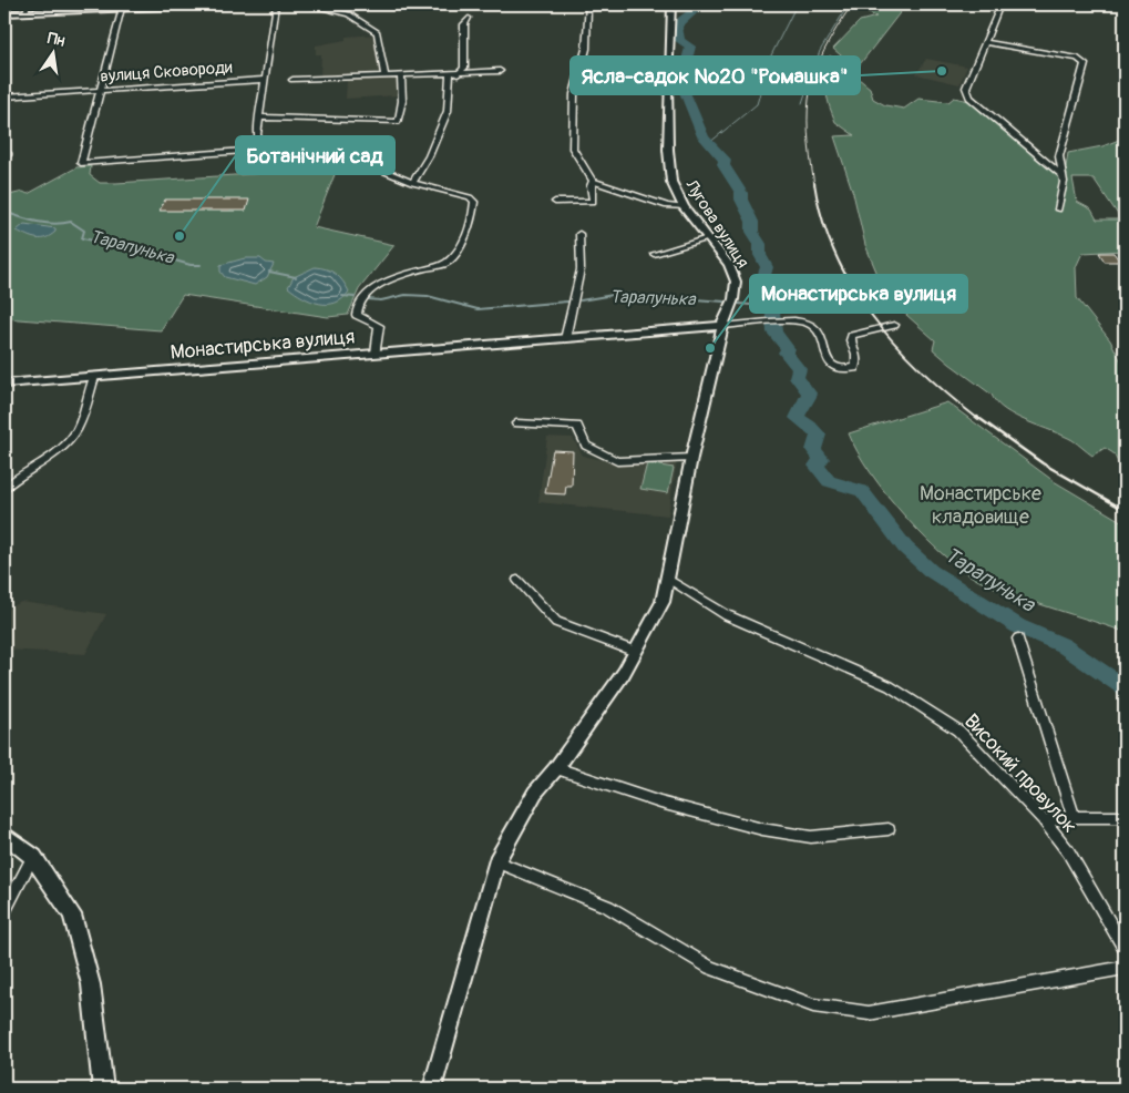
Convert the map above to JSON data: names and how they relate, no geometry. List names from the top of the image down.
{
  "streets": {
    "street": [
      "вулиця Сковороди",
      "Лугова вулиця",
      "Монастирська вулиця",
      "Високий провулок"
    ]
  },
  "crossings": [
    ["Лугова вулиця", "Монастирська вулиця"],
    ["Лугова вулиця", "Високий провулок"]
  ],
  "water": ["Тарапунька"],
  "parks": ["Монастирське кладовище"],
  "places": ["Ясла-садок №20 \"Ромашка\"", "Ботанічний сад", "Монастирська вулиця"],
  "north": "top"
}
